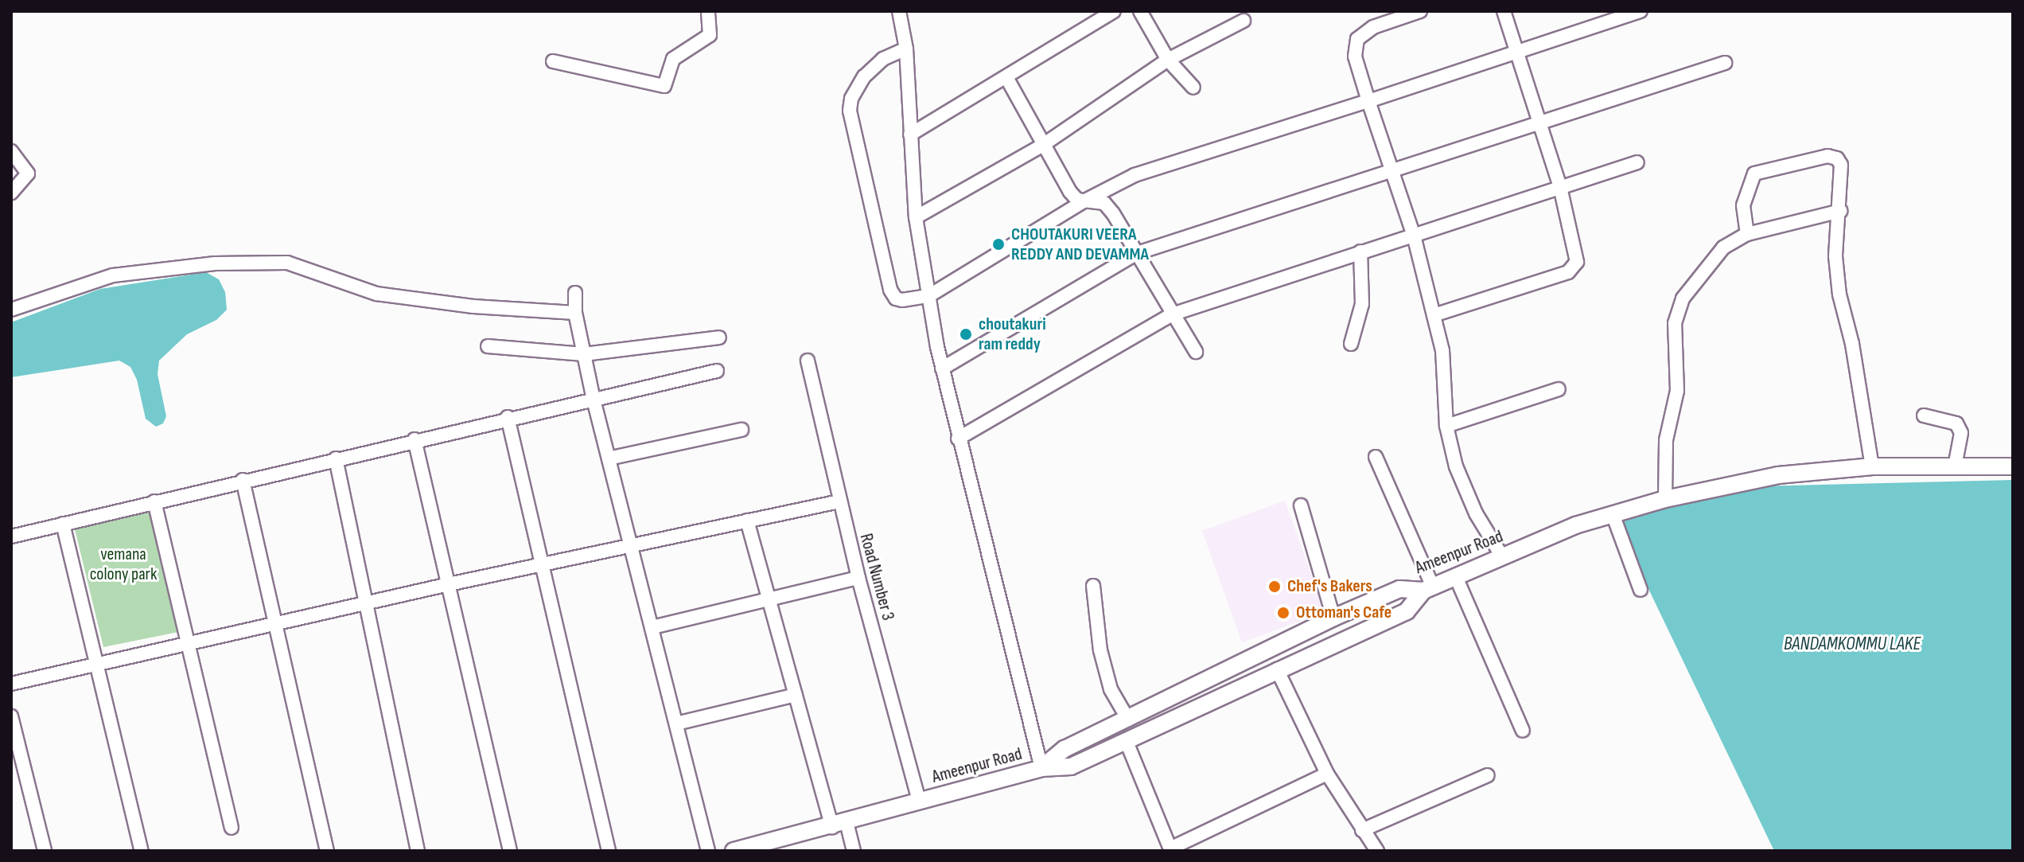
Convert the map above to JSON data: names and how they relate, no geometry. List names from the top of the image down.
{
  "streets": {
    "street": ["Ameenpur Road", "Road Number 3"]
  },
  "crossings": [
    ["Ameenpur Road", "Road Number 3"]
  ],
  "water": ["BANDAMKOMMU LAKE"],
  "parks": ["vemana colony park"],
  "places": [
    "CHOUTAKURI VEERA REDDY AND DEVAMMA",
    "choutakuri ram reddy",
    "Chef's Bakers",
    "Ottoman's Cafe"
  ]
}
